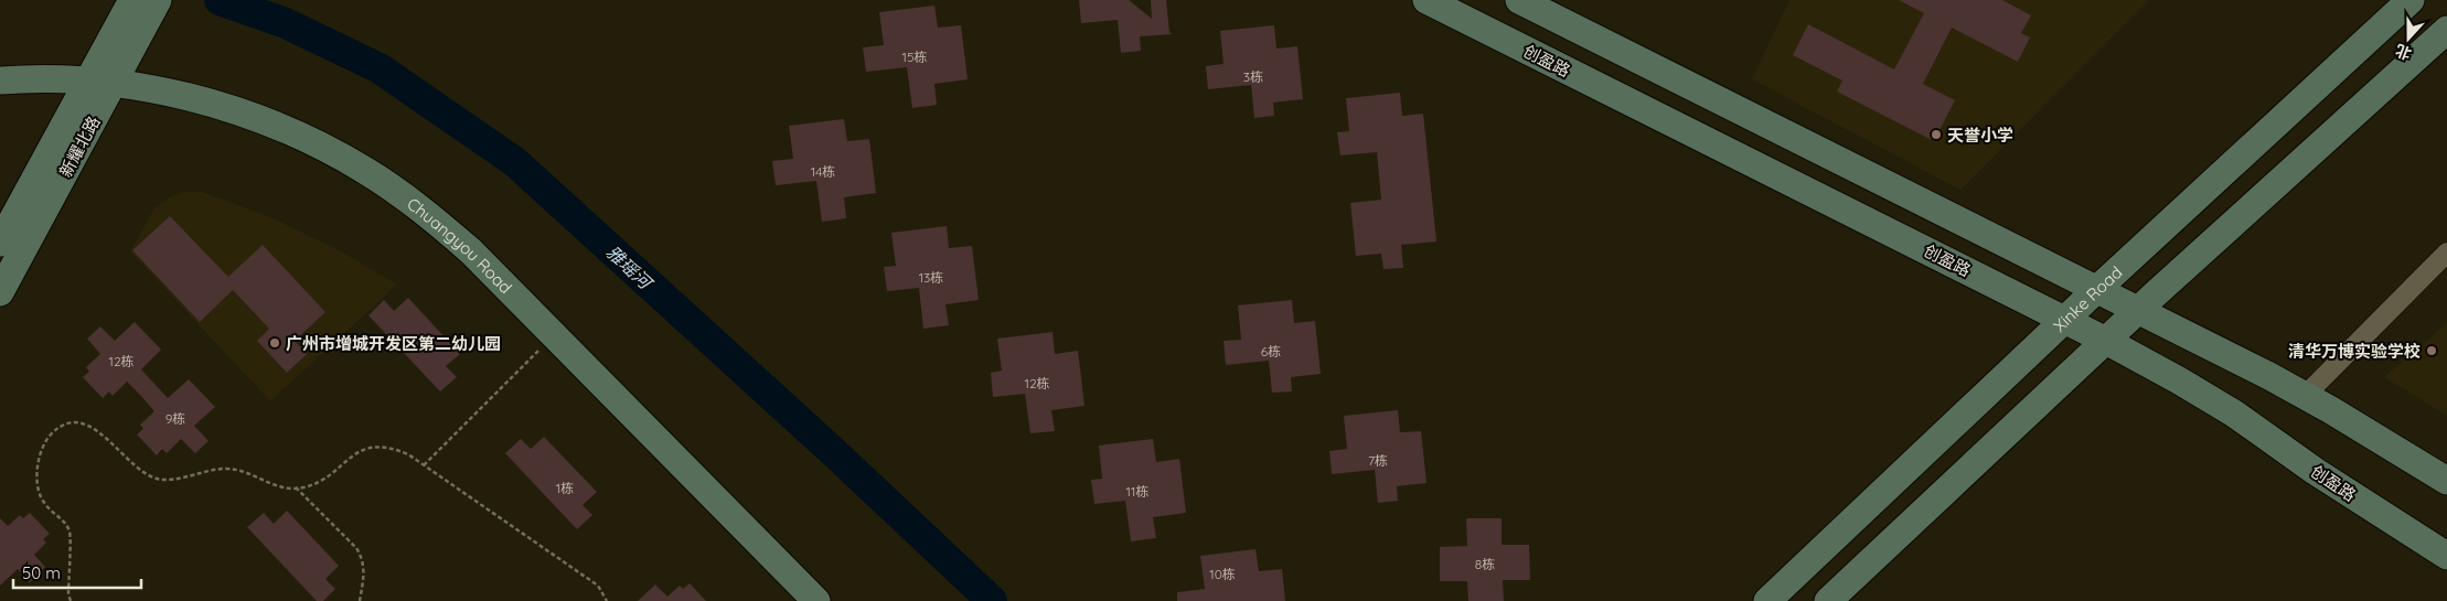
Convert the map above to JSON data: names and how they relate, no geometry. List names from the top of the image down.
{
  "streets": {
    "street": [
      "创盈路",
      "新耀北路",
      "Chuangyou Road",
      "Xinke Road"
    ]
  },
  "crossings": [
    ["创盈路", "Xinke Road"],
    ["新耀北路", "Chuangyou Road"]
  ],
  "water": ["雅瑶河"],
  "places": ["天誉小学", "广州市增城开发区第二幼儿园", "清华万博实验学校"],
  "house_numbers": [
    "15栋",
    "3栋",
    "14栋",
    "13栋",
    "6栋",
    "12栋",
    "12栋",
    "9栋",
    "7栋",
    "1栋",
    "11栋",
    "8栋",
    "10栋"
  ],
  "scale_bar": "50 m",
  "north": "bottom"
}
